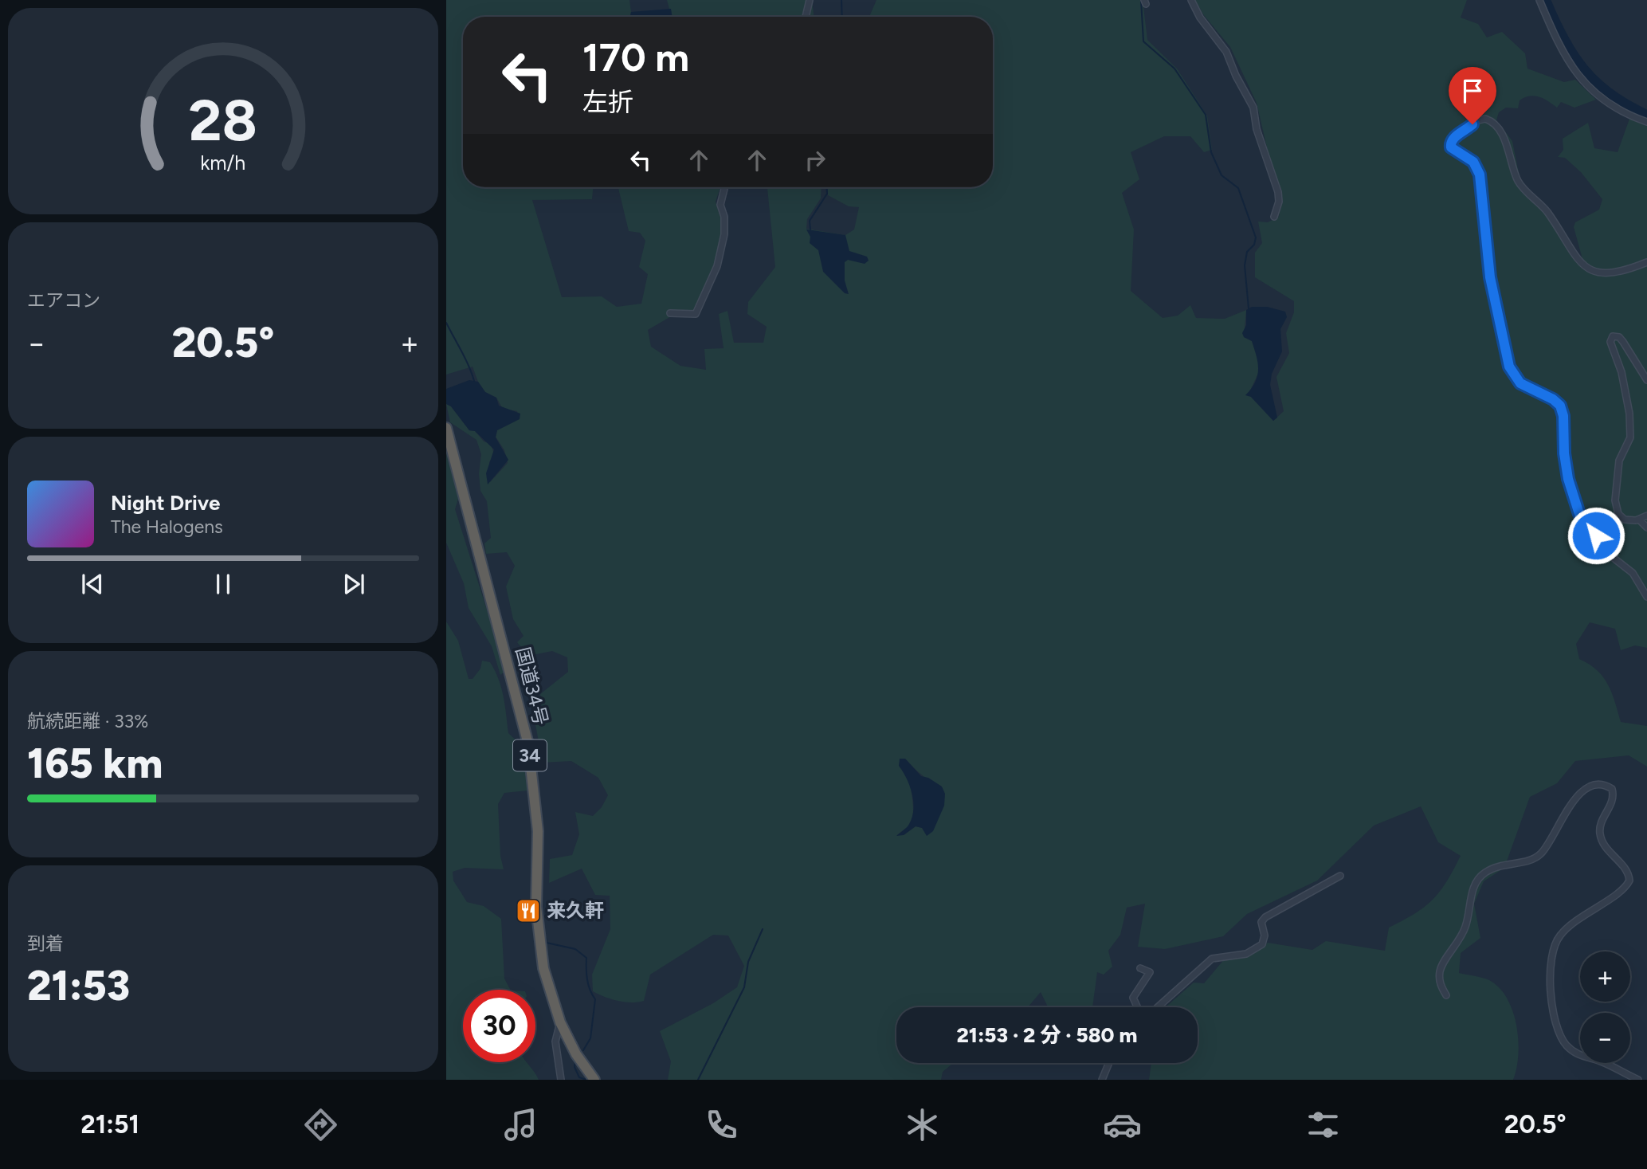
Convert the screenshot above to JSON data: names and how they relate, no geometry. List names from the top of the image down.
{
  "streets": {
    "highway": ["国道34号", "34"]
  },
  "places": {
    "restaurant": ["来久軒"]
  },
  "page": {
    "turn": ["170 m", "左折"],
    "tile": [
      "エアコン",
      ["航続距離 · 33%", "165 km"],
      ["到着", "21:53"]
    ],
    "heat": ["−", "20.5°", "+"],
    "song": ["Night Drive", "The Halogens"],
    "map_buttons": ["+", "−"],
    "limit": "30",
    "trip": "21:53 · 2 分 · 580 m",
    "tabs": ["21:51", "20.5°"],
    "gauge": ["28", "km/h"]
  }
}
